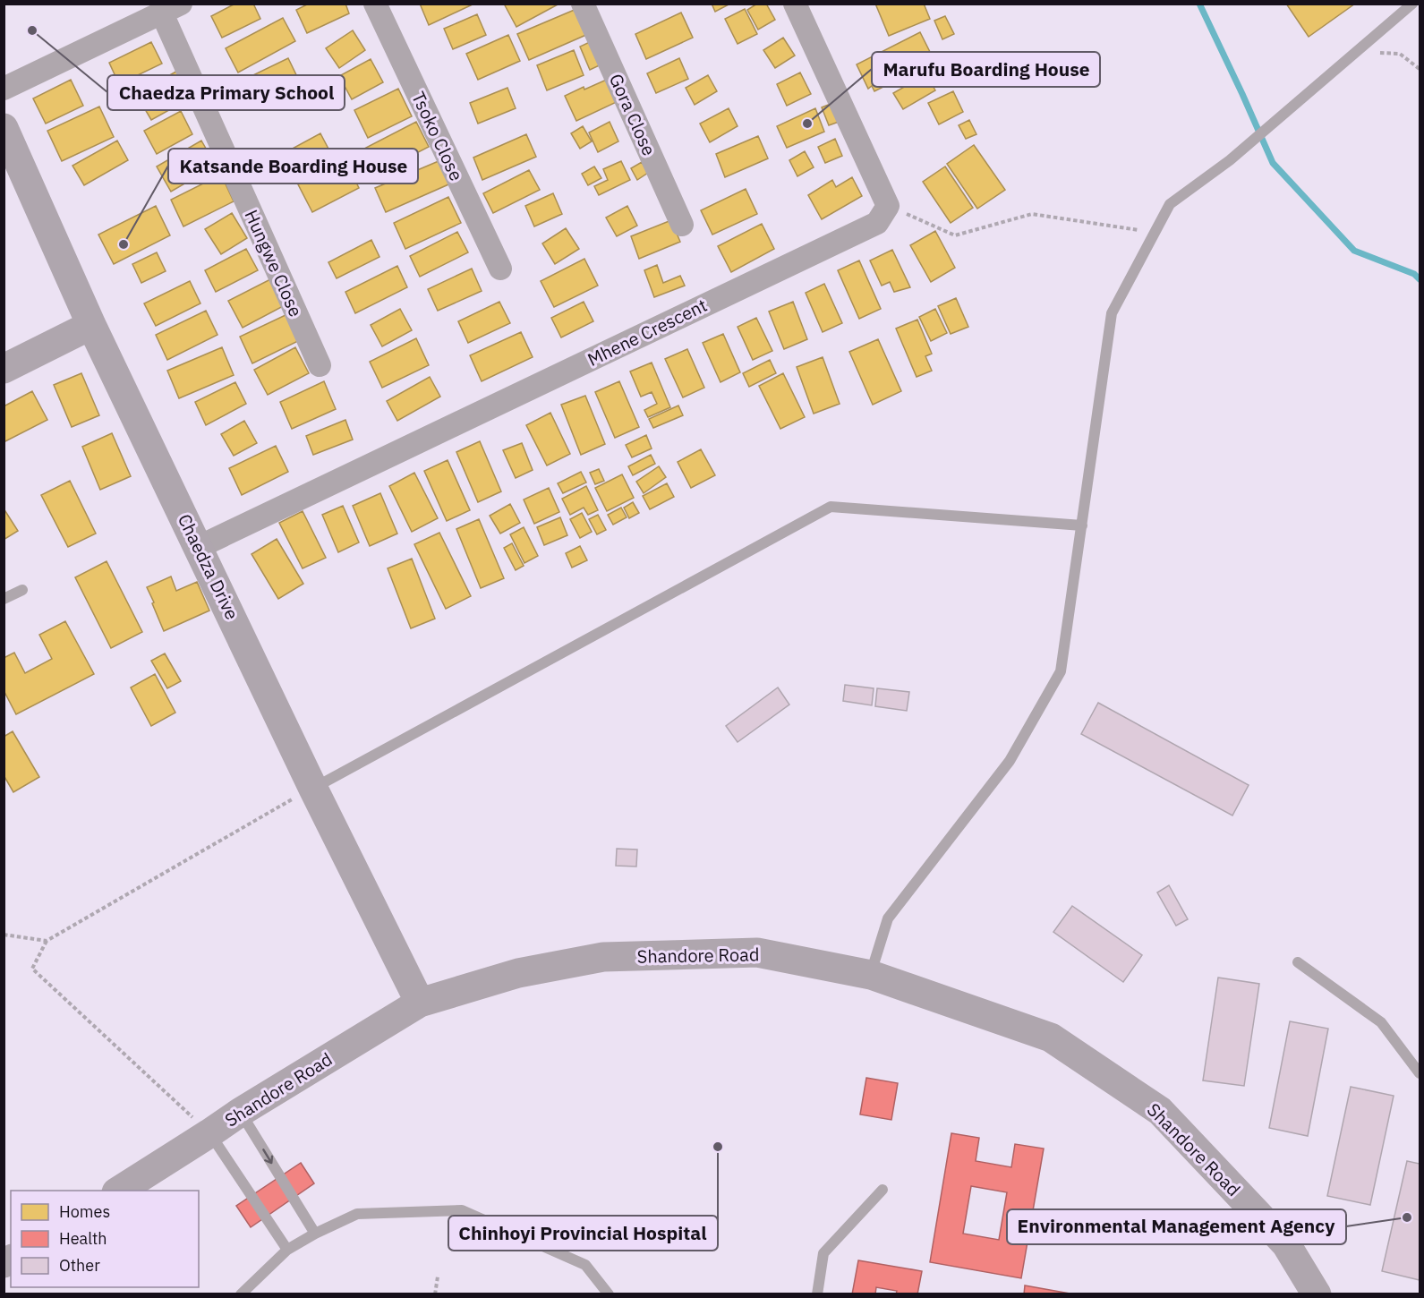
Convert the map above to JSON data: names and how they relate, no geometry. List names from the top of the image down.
{
  "streets": {
    "street": [
      "Gora Close",
      "Tsoko Close",
      "Hungwe Close",
      "Mhene Crescent",
      "Chaedza Drive",
      "Shandore Road"
    ]
  },
  "crossings": [
    ["Mhene Crescent", "Chaedza Drive"],
    ["Chaedza Drive", "Shandore Road"]
  ],
  "places": [
    "Chaedza Primary School",
    "Marufu Boarding House",
    "Katsande Boarding House",
    "Chinhoyi Provincial Hospital",
    "Environmental Management Agency"
  ],
  "legend": ["Homes", "Health", "Other"]
}
